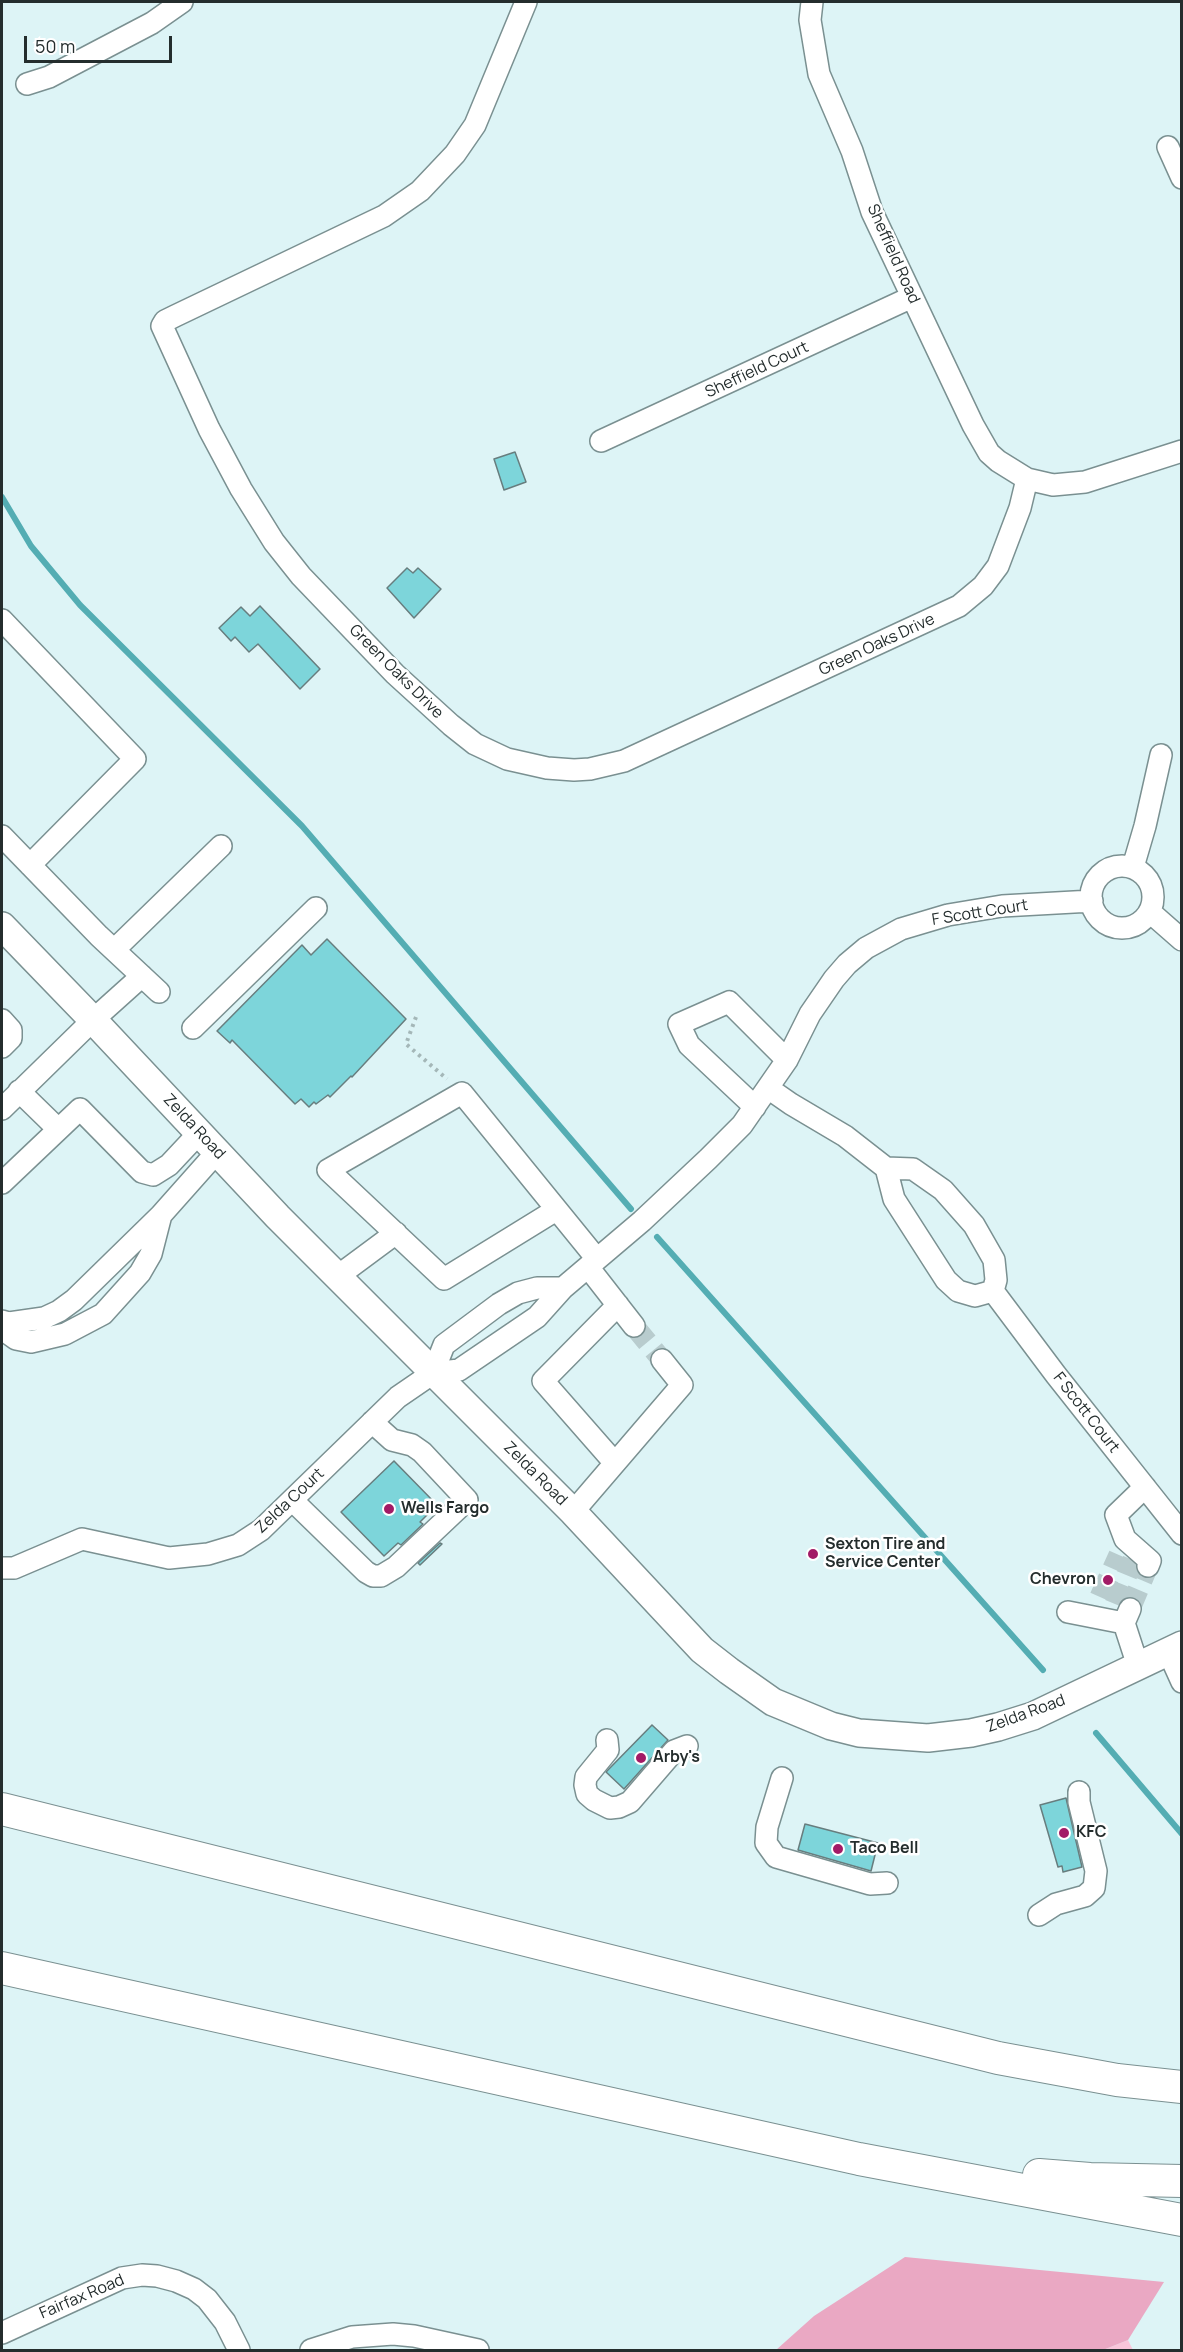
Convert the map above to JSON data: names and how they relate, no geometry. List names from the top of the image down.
{
  "streets": {
    "main road": ["Zelda Road"],
    "street": [
      "Sheffield Road",
      "Sheffield Court",
      "Green Oaks Drive",
      "F Scott Court",
      "Zelda Court",
      "Fairfax Road"
    ]
  },
  "crossings": [
    ["Sheffield Road", "Sheffield Court"],
    ["Sheffield Road", "Green Oaks Drive"],
    ["F Scott Court", "Zelda Road"],
    ["F Scott Court", "Zelda Court"],
    ["Zelda Road", "Zelda Court"]
  ],
  "places": [
    "Wells Fargo",
    "Sexton Tire and Service Center",
    "Chevron",
    "Arby's",
    "KFC",
    "Taco Bell"
  ],
  "scale_bar": "50 m"
}
